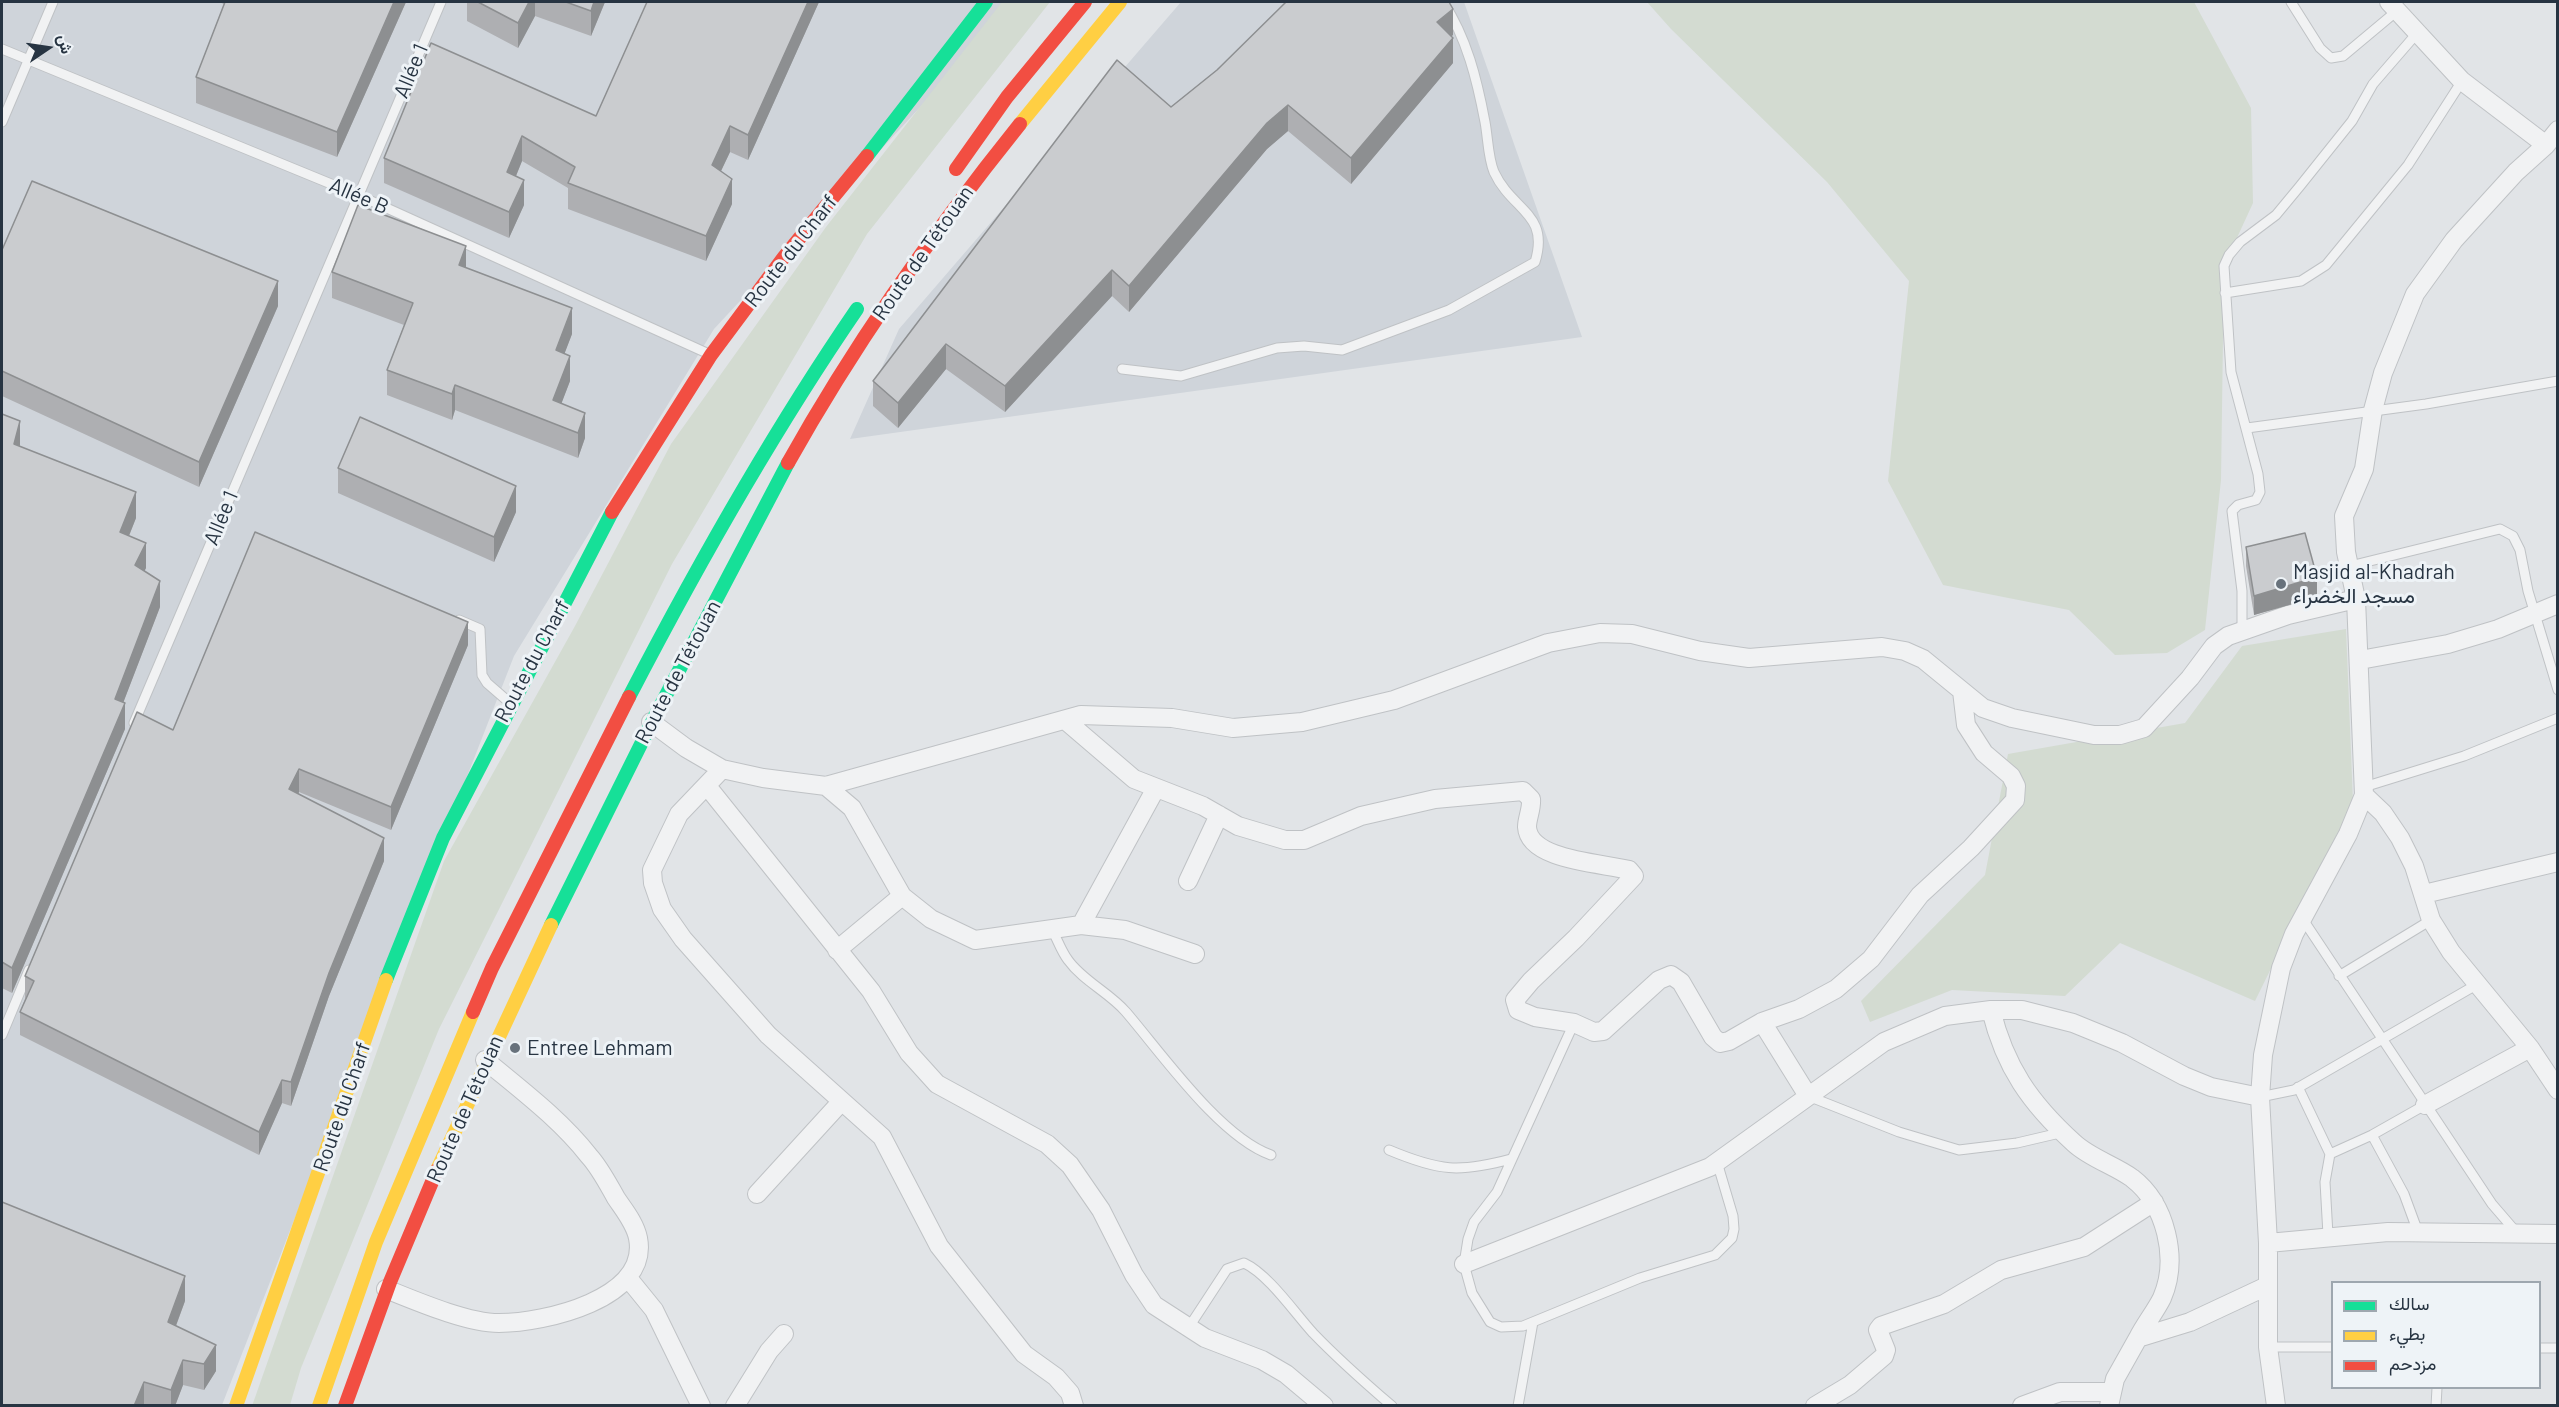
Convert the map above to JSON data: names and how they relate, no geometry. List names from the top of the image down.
{
  "streets": {
    "main road": ["Route du Charf", "Route de Tétouan"],
    "lane": ["Allée 1", "Allée B"]
  },
  "crossings": [
    ["Allée 1", "Allée B"],
    ["Allée B", "Route du Charf"]
  ],
  "places": ["Masjid al-Khadrah مسجد الخضراء", "Entree Lehmam"],
  "legend": ["سالك", "بطيء", "مزدحم"],
  "north": "right"
}
